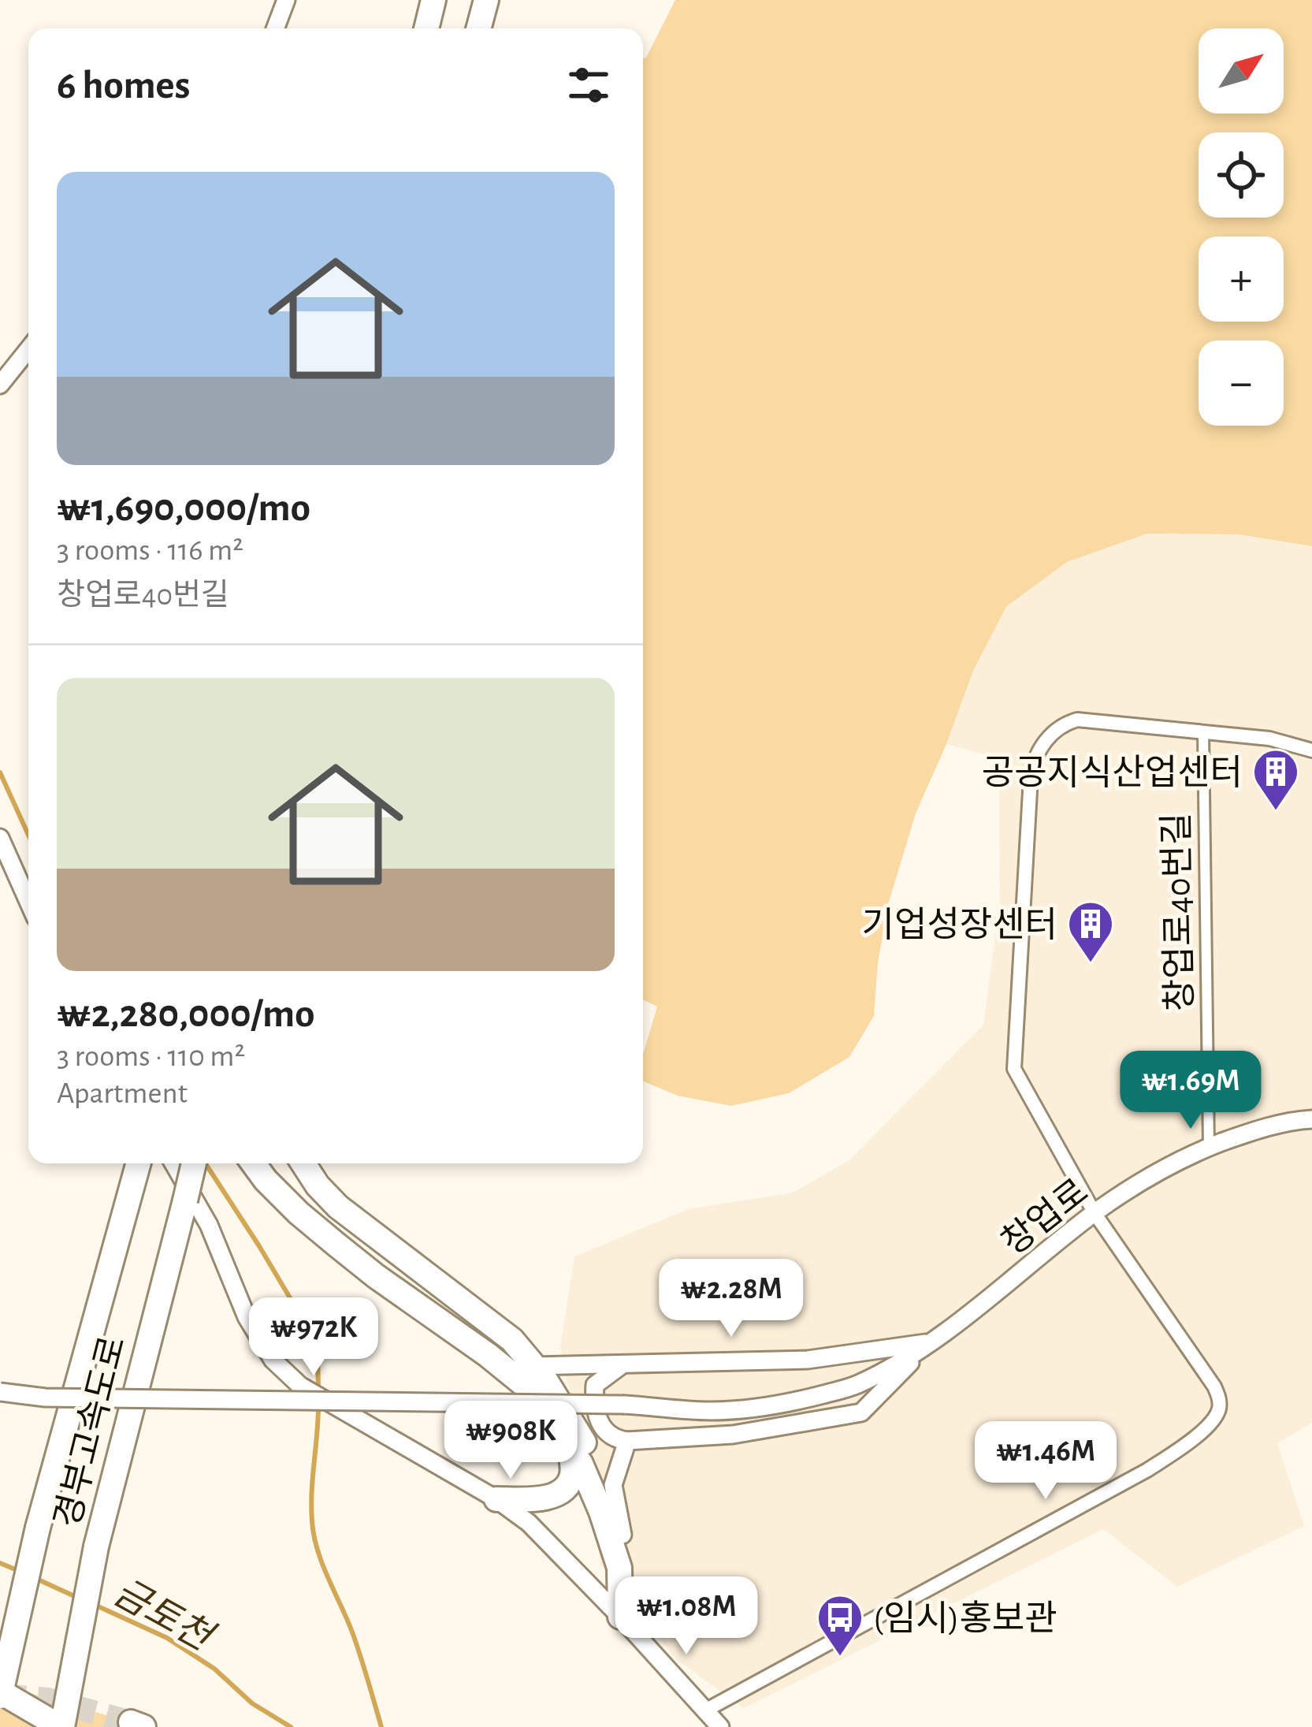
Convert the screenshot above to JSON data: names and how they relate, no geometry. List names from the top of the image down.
{
  "streets": {
    "highway": ["경부고속도로"],
    "street": ["창업로40번길", "창업로"]
  },
  "crossings": [
    ["창업로40번길", "창업로"]
  ],
  "water": ["금토천"],
  "places": {
    "building": ["공공지식산업센터", "기업성장센터"],
    "bus stop": ["(임시)홍보관"]
  },
  "north": "top right",
  "page": {
    "map_buttons": ["+", "−"],
    "heading": "6 homes",
    "list": [
      {
        "name": "₩1,690,000/mo",
        "note": "3 rooms · 116 m² · 창업로40번길"
      },
      {
        "name": "₩2,280,000/mo",
        "note": "3 rooms · 110 m² · Apartment"
      }
    ],
    "price": [
      "₩1.69M",
      "₩2.28M",
      "₩972K",
      "₩908K",
      "₩1.46M",
      "₩1.08M"
    ]
  }
}
